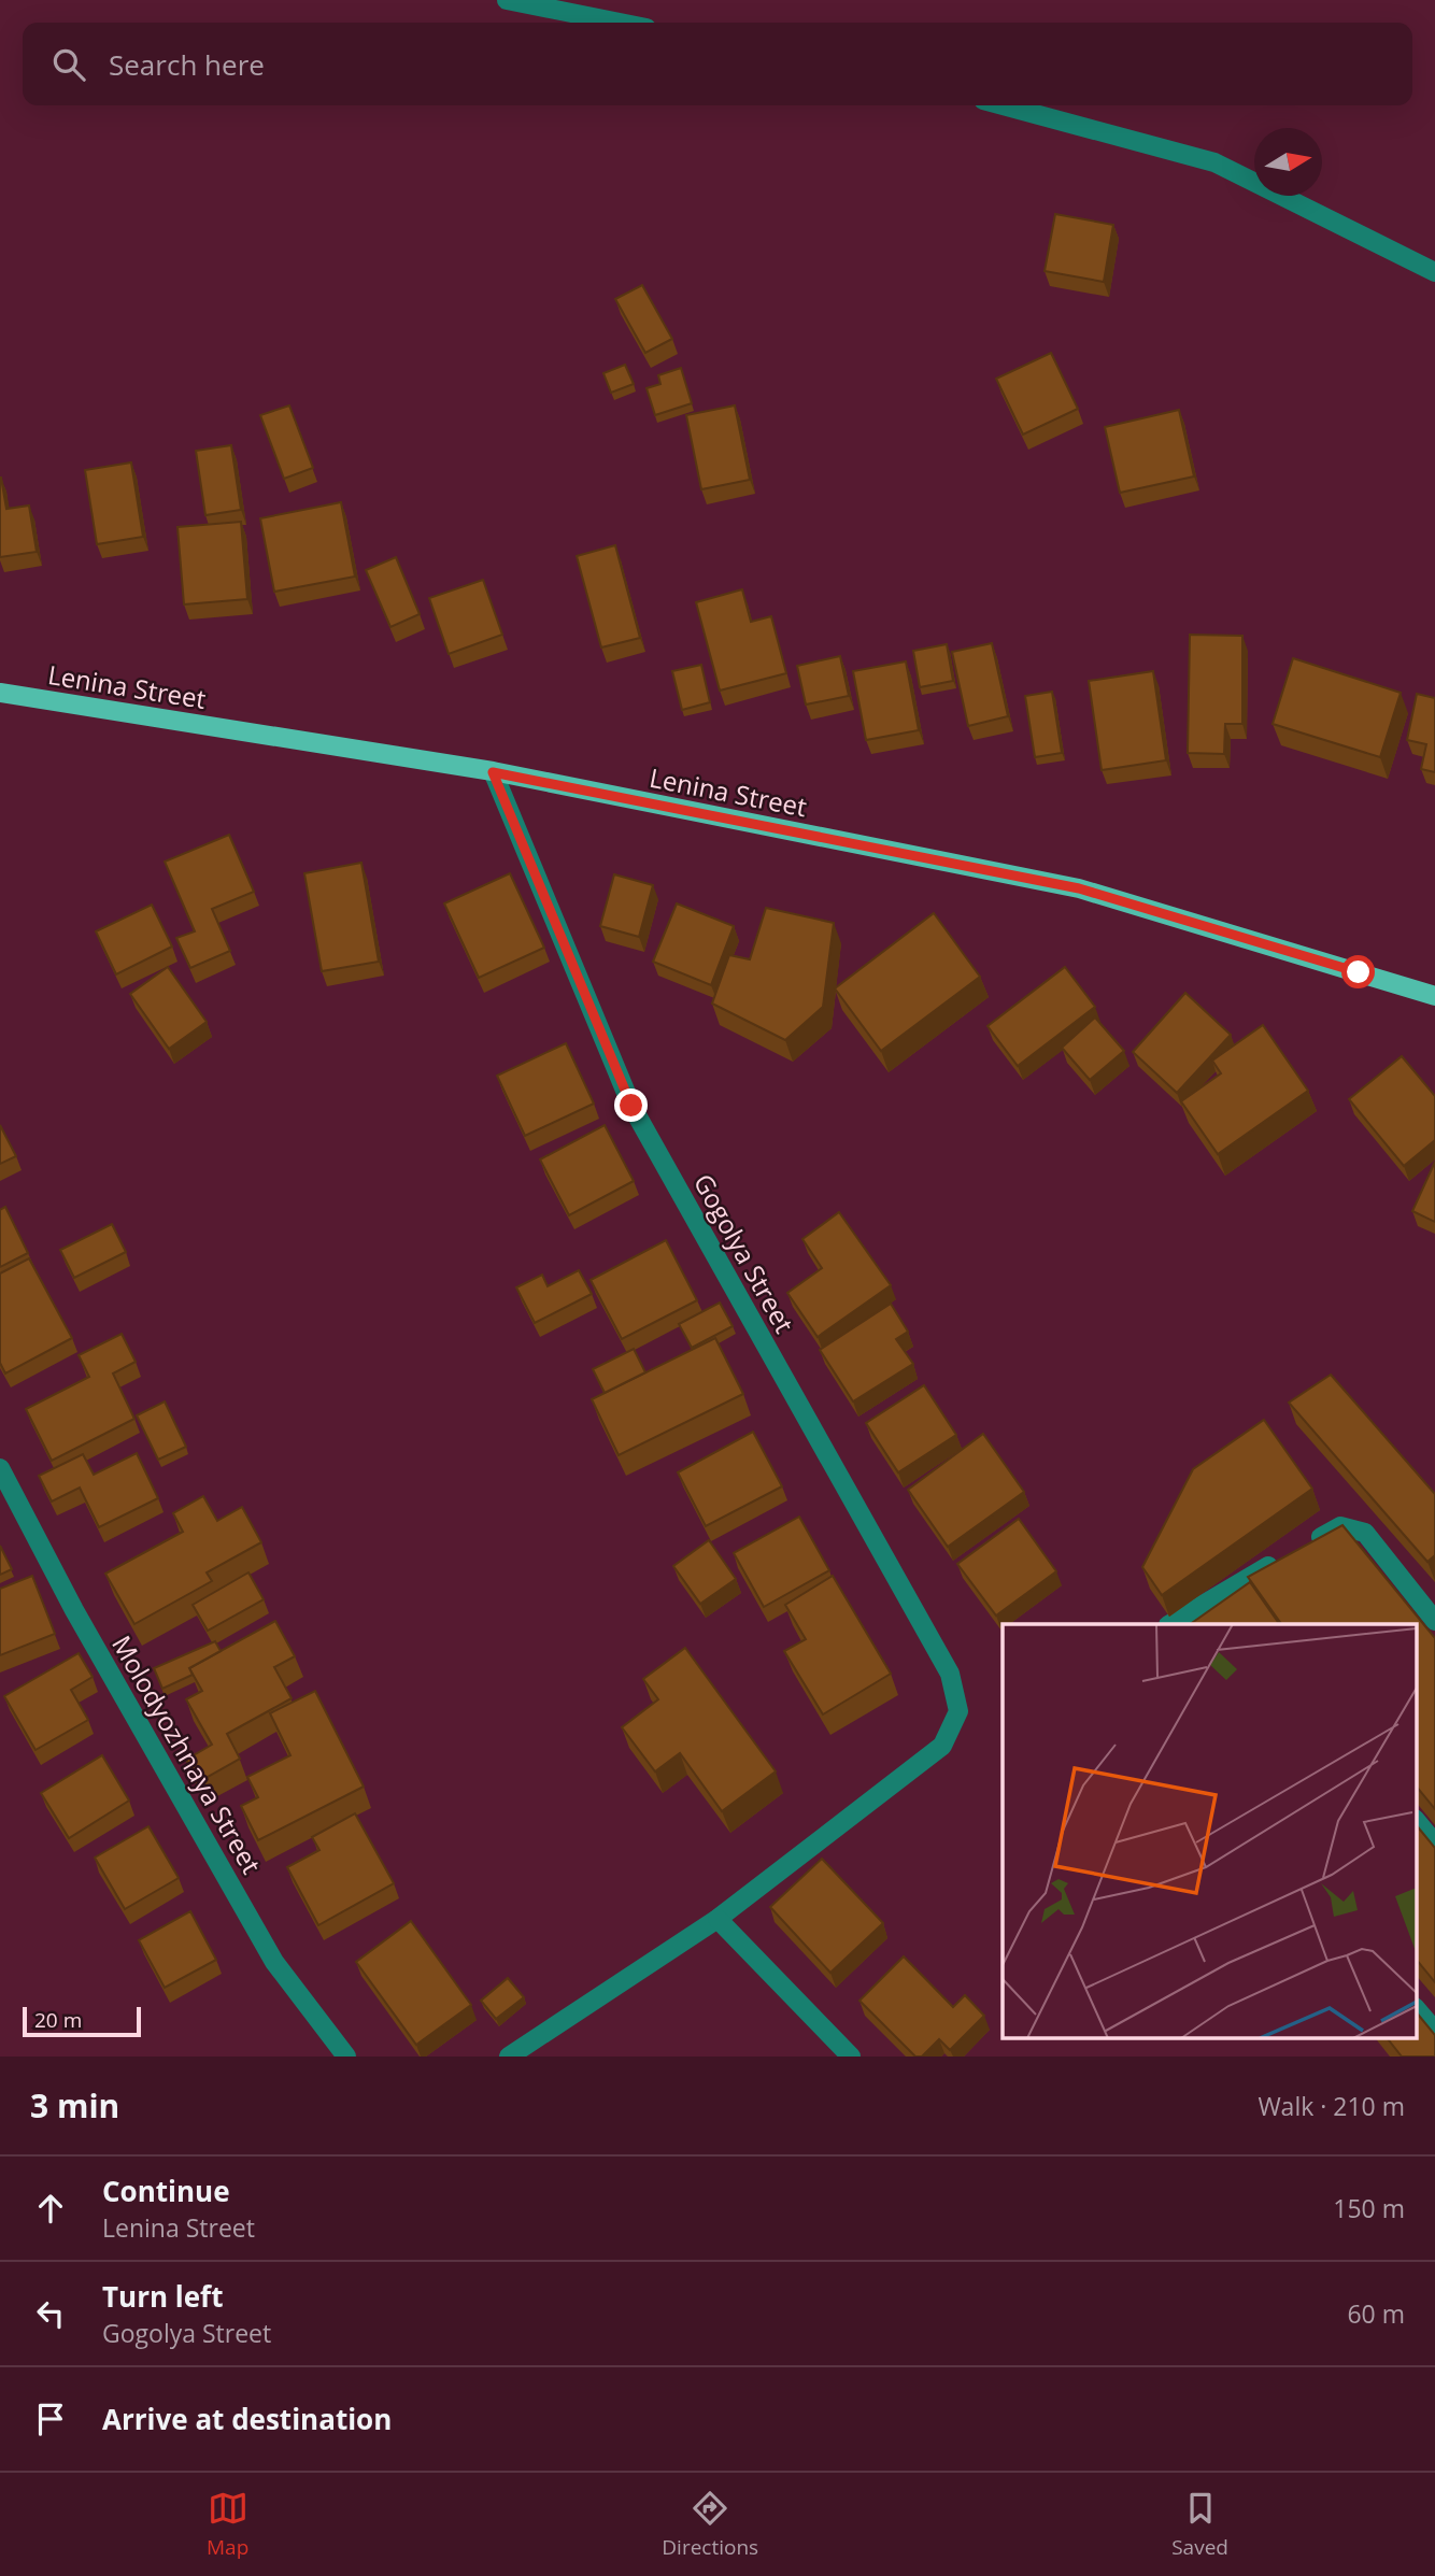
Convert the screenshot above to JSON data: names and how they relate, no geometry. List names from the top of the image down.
{
  "streets": {
    "main road": ["Lenina Street"],
    "street": ["Gogolya Street", "Molodyozhnaya Street"]
  },
  "crossings": [
    ["Lenina Street", "Gogolya Street"]
  ],
  "scale_bar": "20 m",
  "north": "right",
  "page": {
    "search": "Search here",
    "scale": "20 m",
    "heading": ["3 min", "Walk · 210 m"],
    "list": [
      ["Continue", "Lenina Street", "150 m"],
      ["Turn left", "Gogolya Street", "60 m"],
      "Arrive at destination"
    ],
    "nav": ["Map", "Directions", "Saved"]
  }
}
